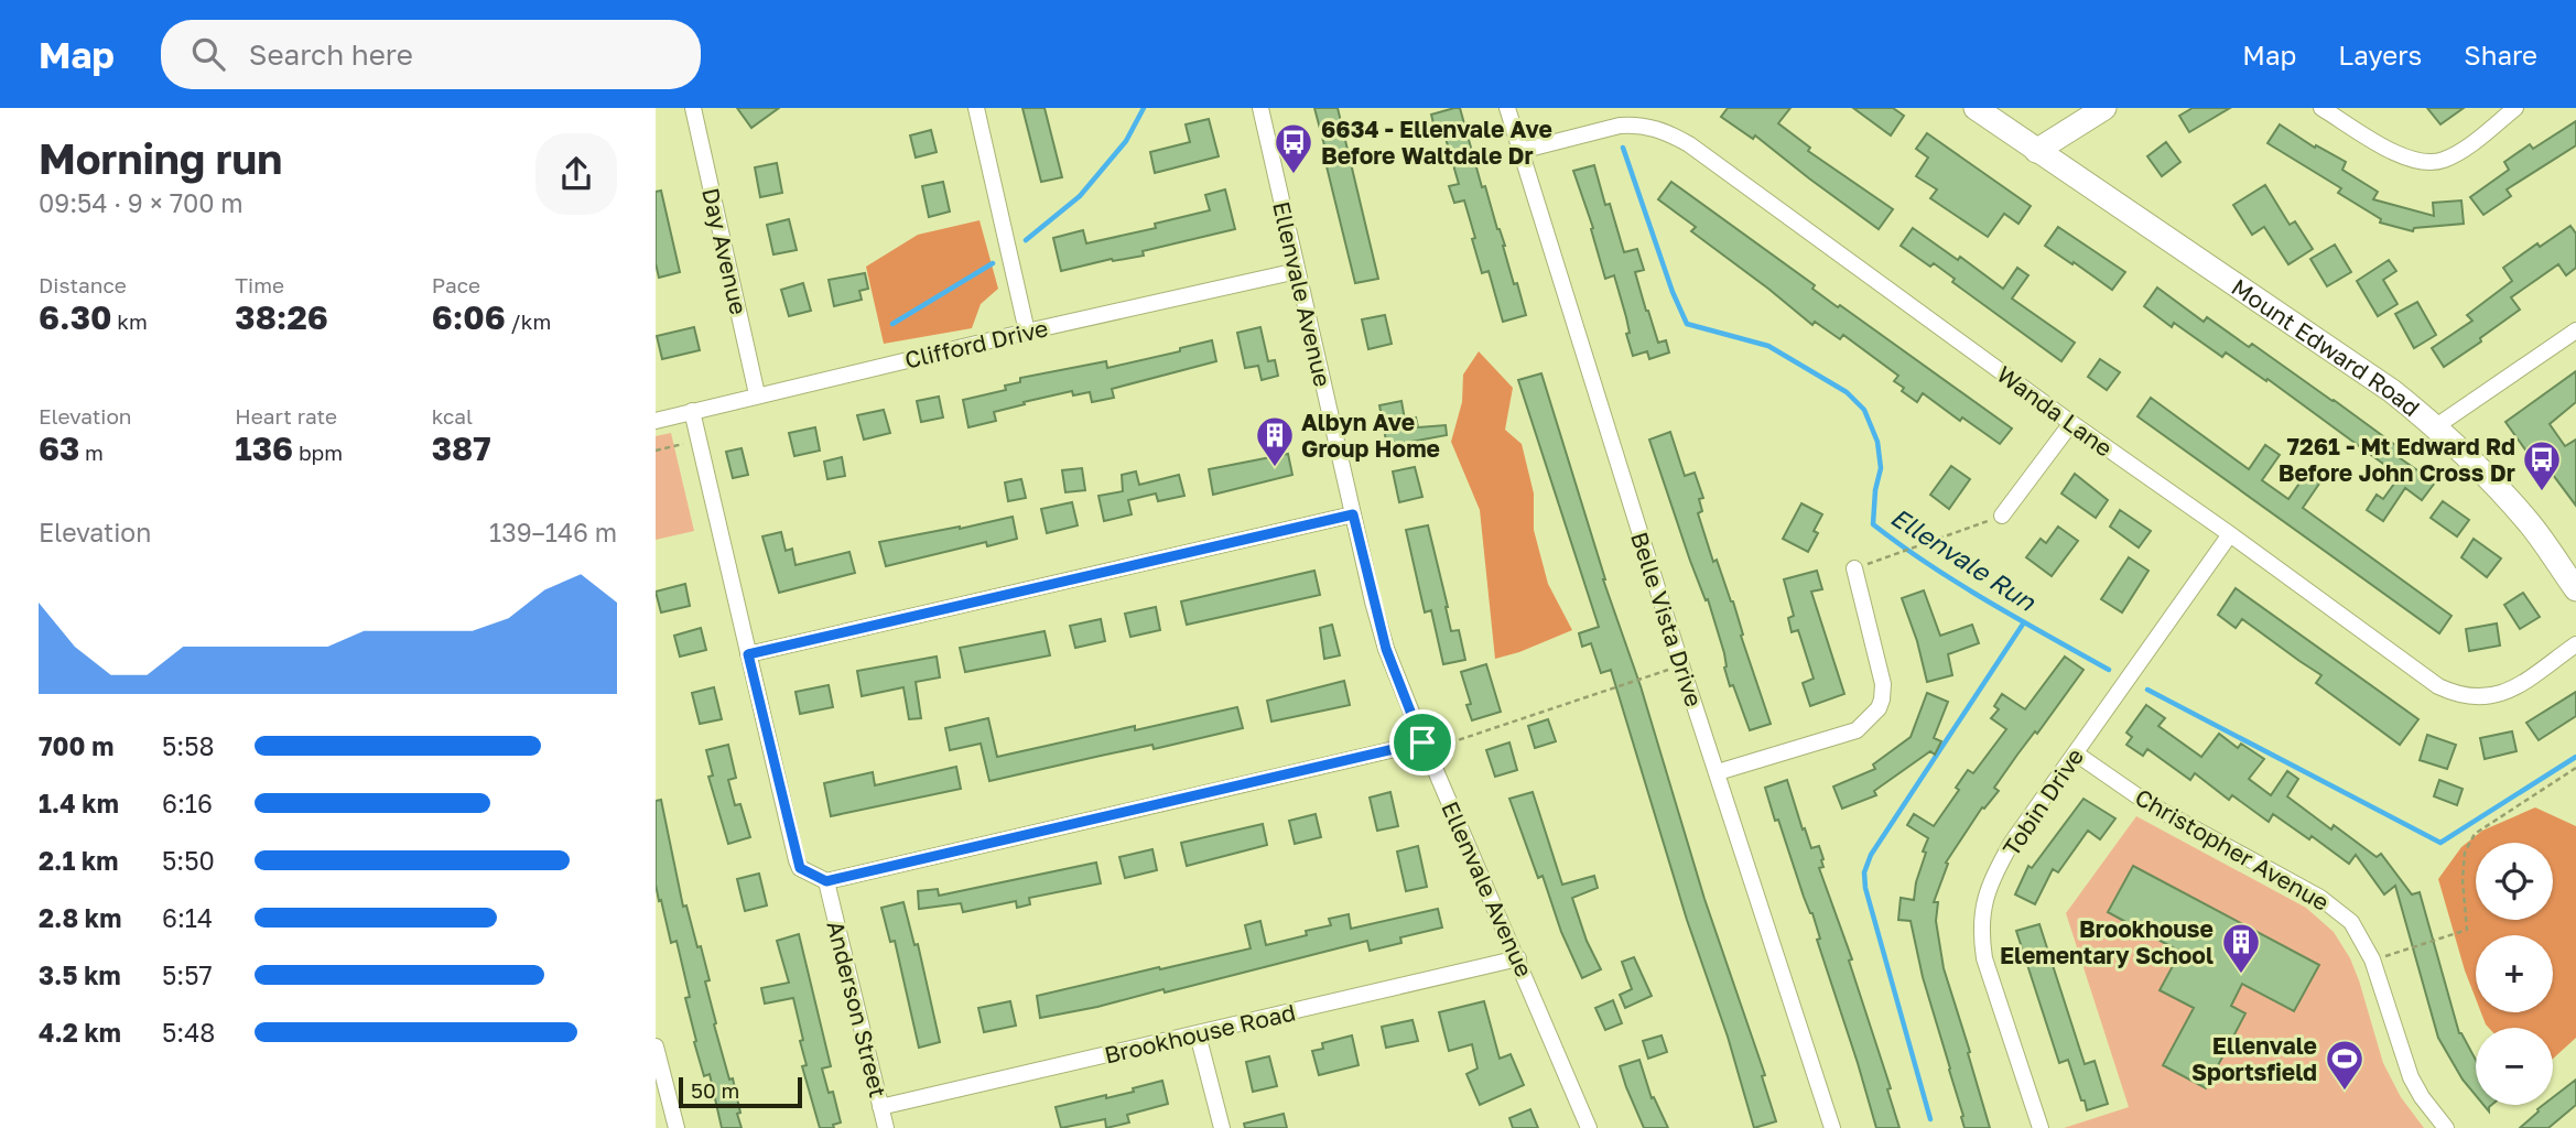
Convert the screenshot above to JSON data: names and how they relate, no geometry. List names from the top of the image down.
{
  "streets": {
    "street": [
      "Day Avenue",
      "Ellenvale Avenue",
      "Clifford Drive",
      "Mount Edward Road",
      "Wanda Lane",
      "Belle Vista Drive",
      "Tobin Drive",
      "Christopher Avenue",
      "Anderson Street",
      "Brookhouse Road"
    ]
  },
  "crossings": [
    ["Day Avenue", "Clifford Drive"],
    ["Ellenvale Avenue", "Clifford Drive"],
    ["Ellenvale Avenue", "Brookhouse Road"],
    ["Wanda Lane", "Belle Vista Drive"],
    ["Wanda Lane", "Tobin Drive"],
    ["Tobin Drive", "Christopher Avenue"],
    ["Anderson Street", "Brookhouse Road"]
  ],
  "water": ["Ellenvale Run"],
  "places": {
    "bus stop": ["6634 - Ellenvale Ave Before Waltdale Dr", "7261 - Mt Edward Rd Before John Cross Dr"],
    "building": ["Albyn Ave Group Home", "Brookhouse Elementary School"],
    "sports": ["Ellenvale Sportsfield"]
  },
  "scale_bar": "50 m",
  "page": {
    "header": "Map",
    "search": "Search here",
    "nav": ["Map", "Layers", "Share"],
    "heading": ["Morning run", "09:54 · 9 × 700 m"],
    "stats": [
      ["Distance", "6.30 km"],
      ["Time", "38:26"],
      ["Pace", "6:06 /km"],
      ["Elevation", "63 m"],
      ["Heart rate", "136 bpm"],
      ["kcal", "387"]
    ],
    "chart": ["Elevation", "139–146 m"],
    "list": [
      {
        "name": "700 m",
        "note": "5:58"
      },
      {
        "name": "1.4 km",
        "note": "6:16"
      },
      {
        "name": "2.1 km",
        "note": "5:50"
      },
      {
        "name": "2.8 km",
        "note": "6:14"
      },
      {
        "name": "3.5 km",
        "note": "5:57"
      },
      {
        "name": "4.2 km",
        "note": "5:48"
      }
    ],
    "map_buttons": ["+", "−"],
    "scale": "50 m"
  }
}
